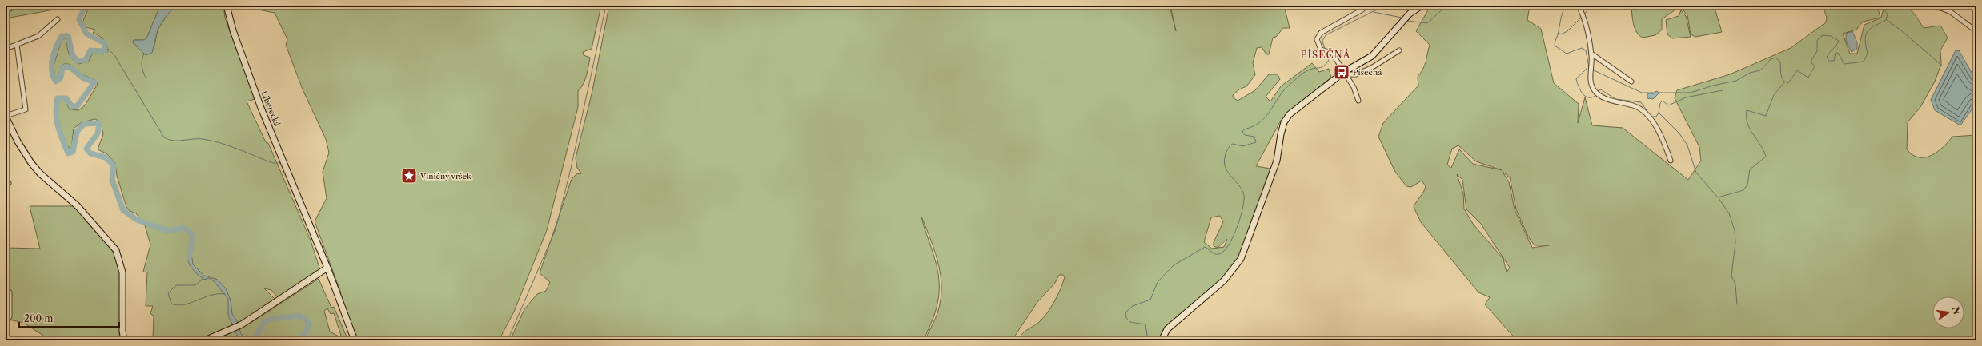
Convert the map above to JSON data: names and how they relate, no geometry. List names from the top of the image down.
{
  "streets": {
    "street": ["Liberecká"]
  },
  "districts": ["PÍSEČNÁ"],
  "places": {
    "bus stop": ["Písečná"],
    "place": ["Viničný vršek"]
  },
  "scale_bar": "200 m",
  "north": "right"
}
